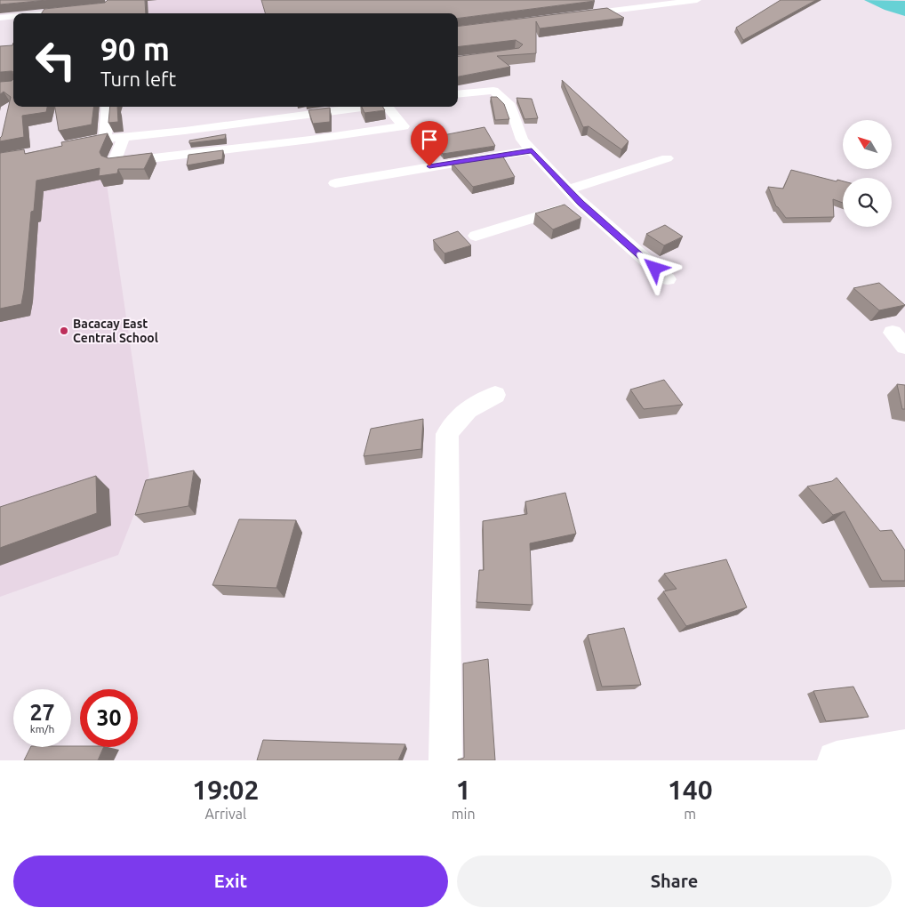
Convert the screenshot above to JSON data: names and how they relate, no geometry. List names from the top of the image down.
{
  "places": ["Bacacay East Central School"],
  "north": "top left",
  "page": {
    "turn": ["90 m", "Turn left"],
    "speed": "27 km/h",
    "limit": "30",
    "eta": [
      "19:02",
      "Arrival",
      "1",
      "min",
      "140",
      "m"
    ],
    "buttons": ["Exit", "Share"]
  }
}
